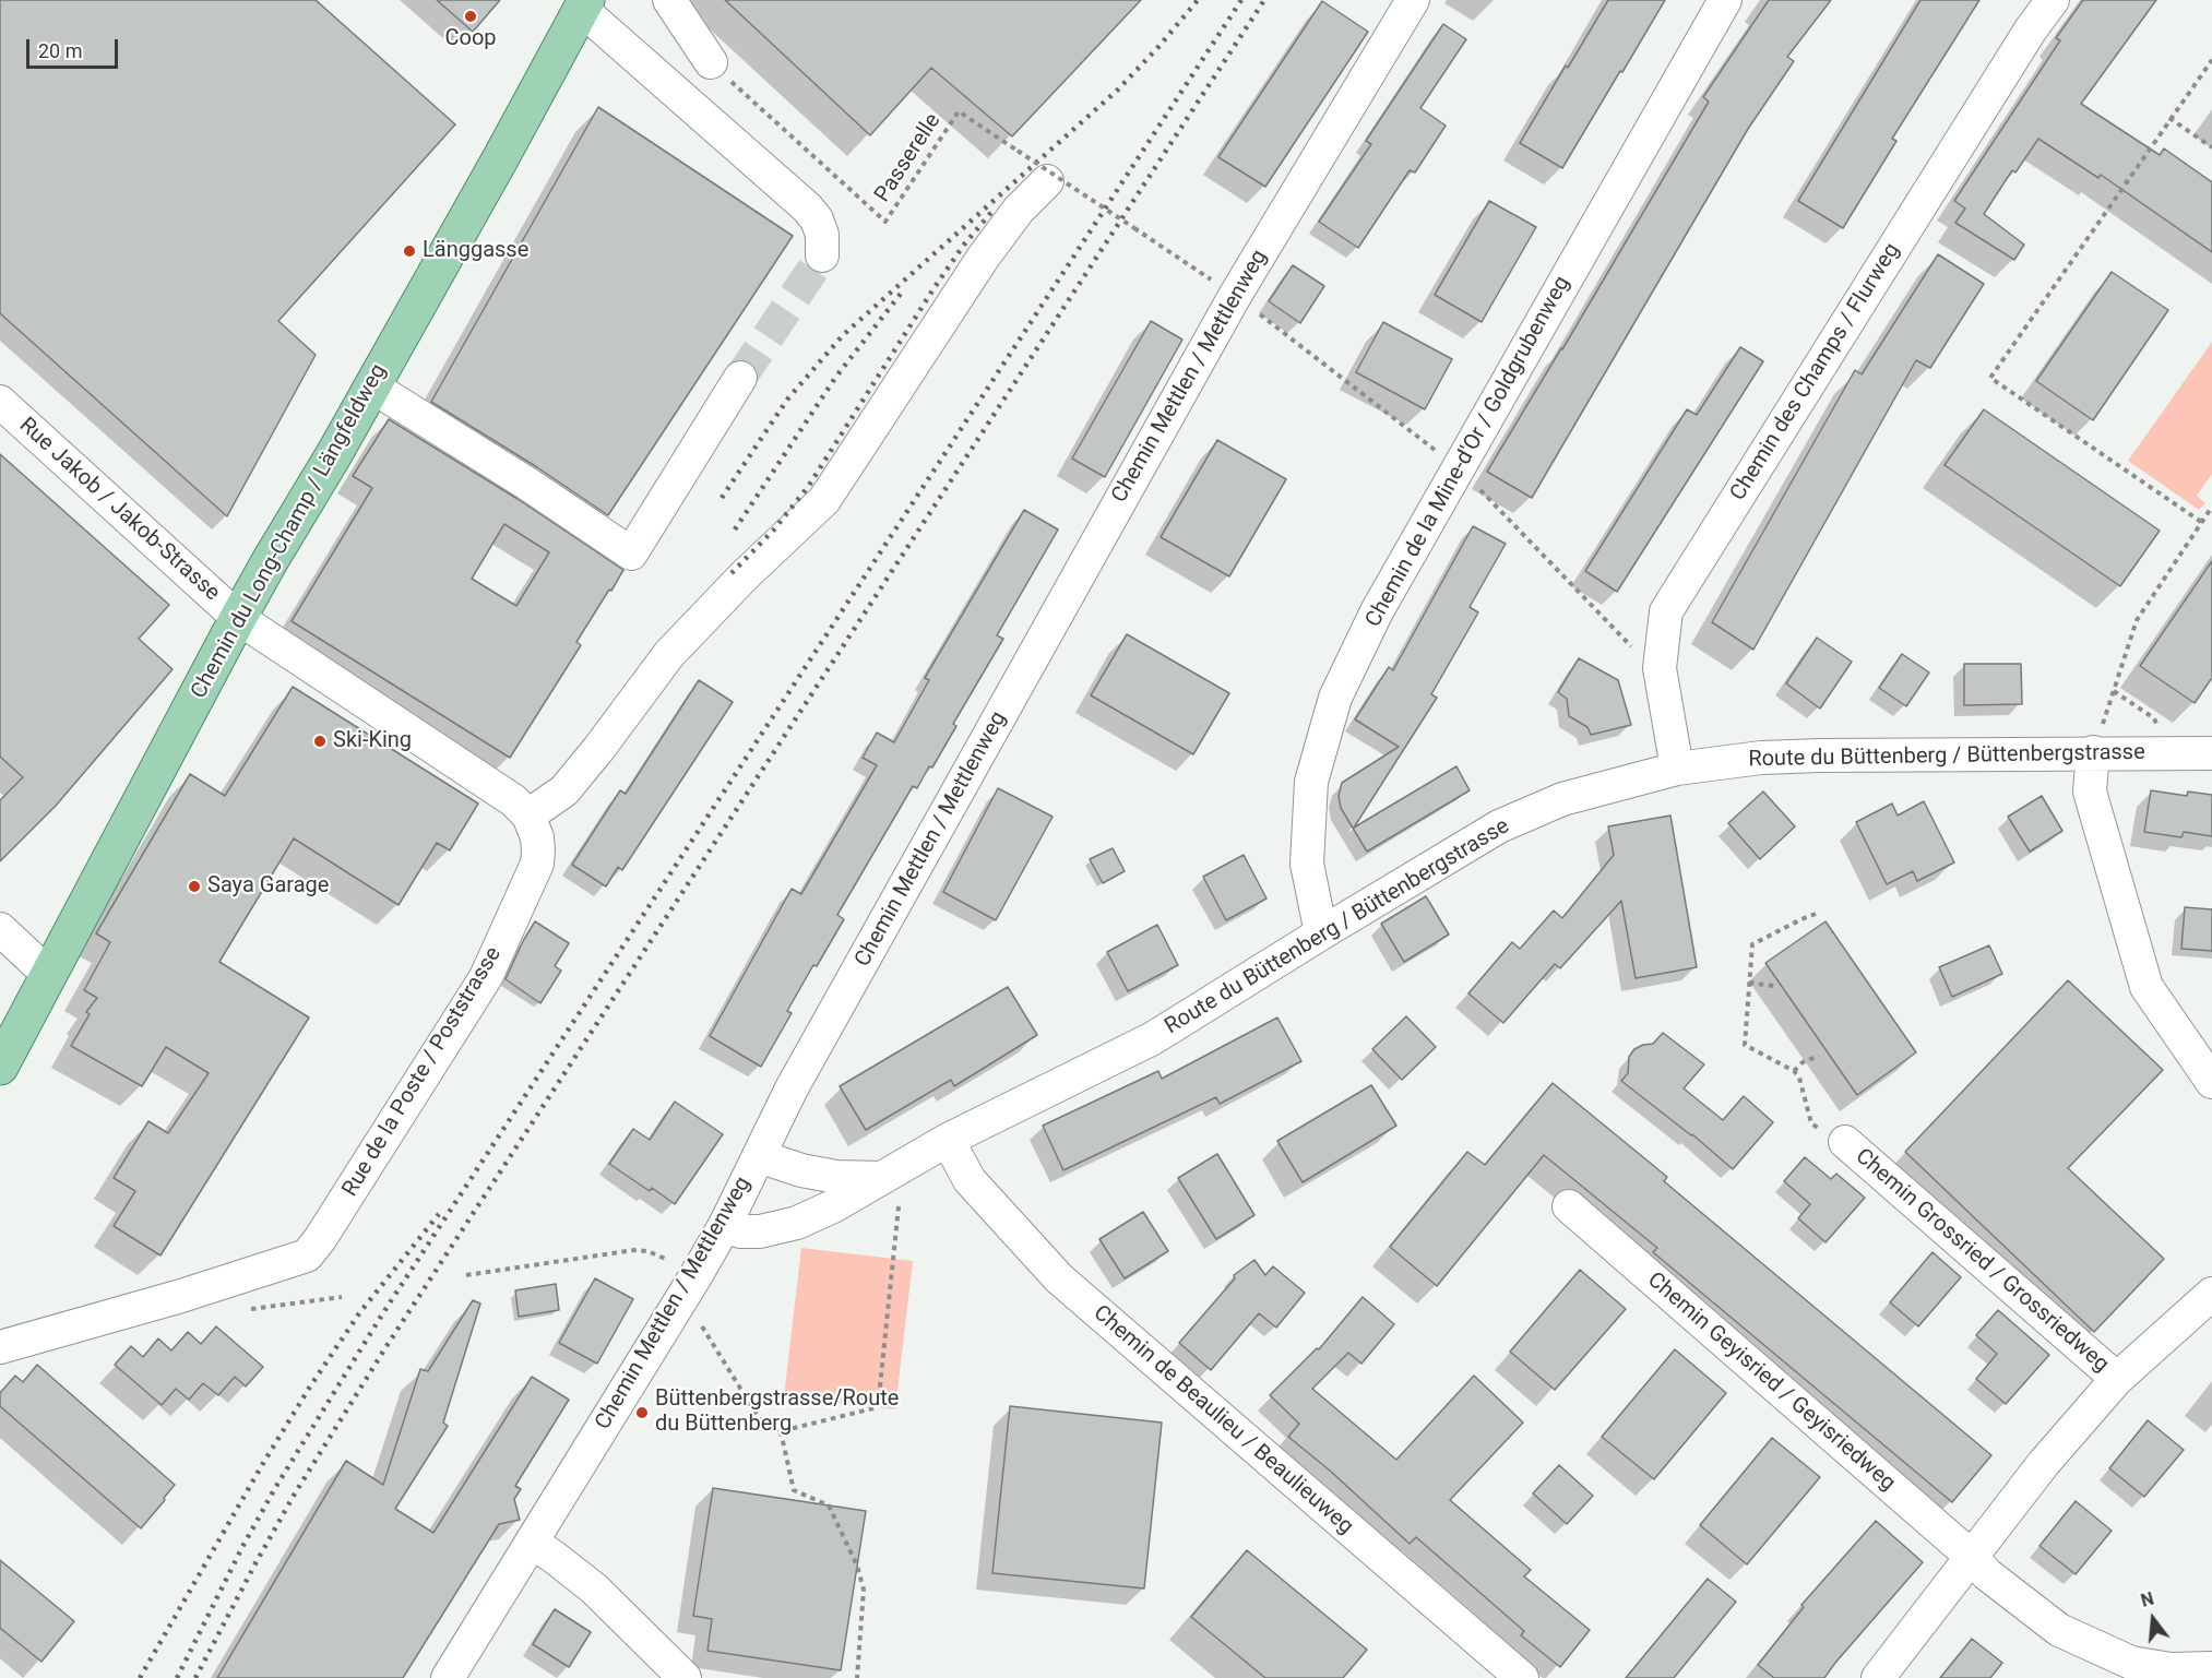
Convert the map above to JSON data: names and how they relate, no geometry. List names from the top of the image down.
{
  "streets": {
    "main road": ["Chemin du Long-Champ / Längfeldweg"],
    "street": [
      "Chemin des Champs / Flurweg",
      "Chemin Mettlen / Mettlenweg",
      "Chemin de la Mine-d'Or / Goldgrubenweg",
      "Rue Jakob / Jakob-Strasse",
      "Route du Büttenberg / Büttenbergstrasse",
      "Rue de la Poste / Poststrasse",
      "Chemin Grossried / Grossriedweg",
      "Chemin Geyisried / Geyisriedweg",
      "Chemin de Beaulieu / Beaulieuweg"
    ],
    "path": ["Passerelle"]
  },
  "crossings": [
    ["Chemin des Champs / Flurweg", "Route du Büttenberg / Büttenbergstrasse"],
    ["Chemin Mettlen / Mettlenweg", "Route du Büttenberg / Büttenbergstrasse"],
    ["Chemin de la Mine-d'Or / Goldgrubenweg", "Route du Büttenberg / Büttenbergstrasse"],
    ["Rue Jakob / Jakob-Strasse", "Chemin du Long-Champ / Längfeldweg"],
    ["Route du Büttenberg / Büttenbergstrasse", "Chemin de Beaulieu / Beaulieuweg"]
  ],
  "places": [
    "Coop",
    "Länggasse",
    "Ski-King",
    "Saya Garage",
    "Büttenbergstrasse/Route du Büttenberg"
  ],
  "scale_bar": "20 m",
  "north": "top"
}
